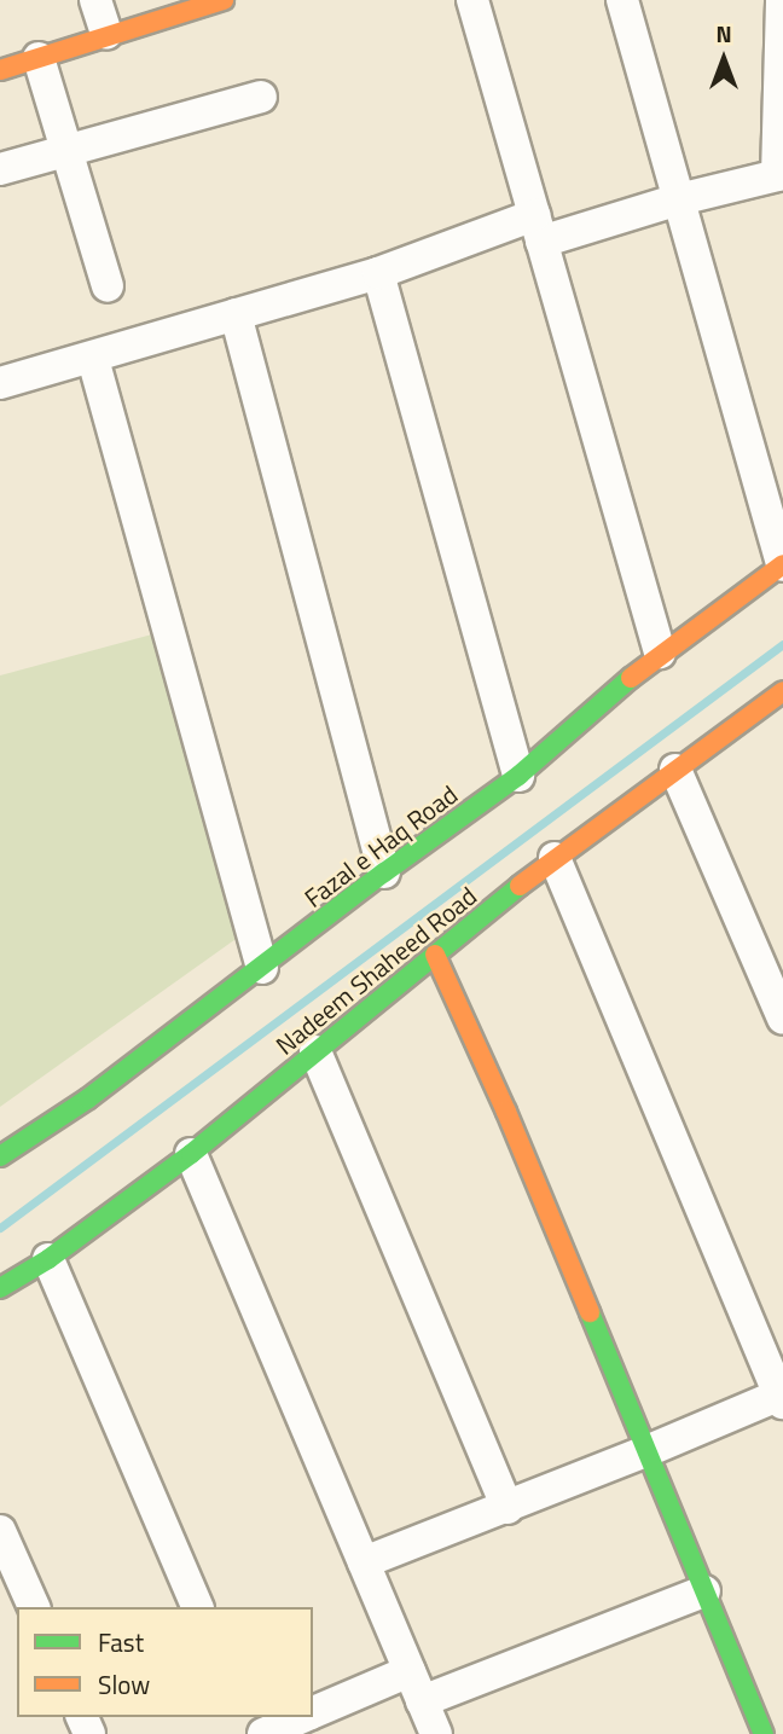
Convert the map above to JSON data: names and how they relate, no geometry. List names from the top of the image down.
{
  "streets": {
    "street": ["Fazal e Haq Road", "Nadeem Shaheed Road"]
  },
  "legend": ["Fast", "Slow"],
  "north": "top"
}
